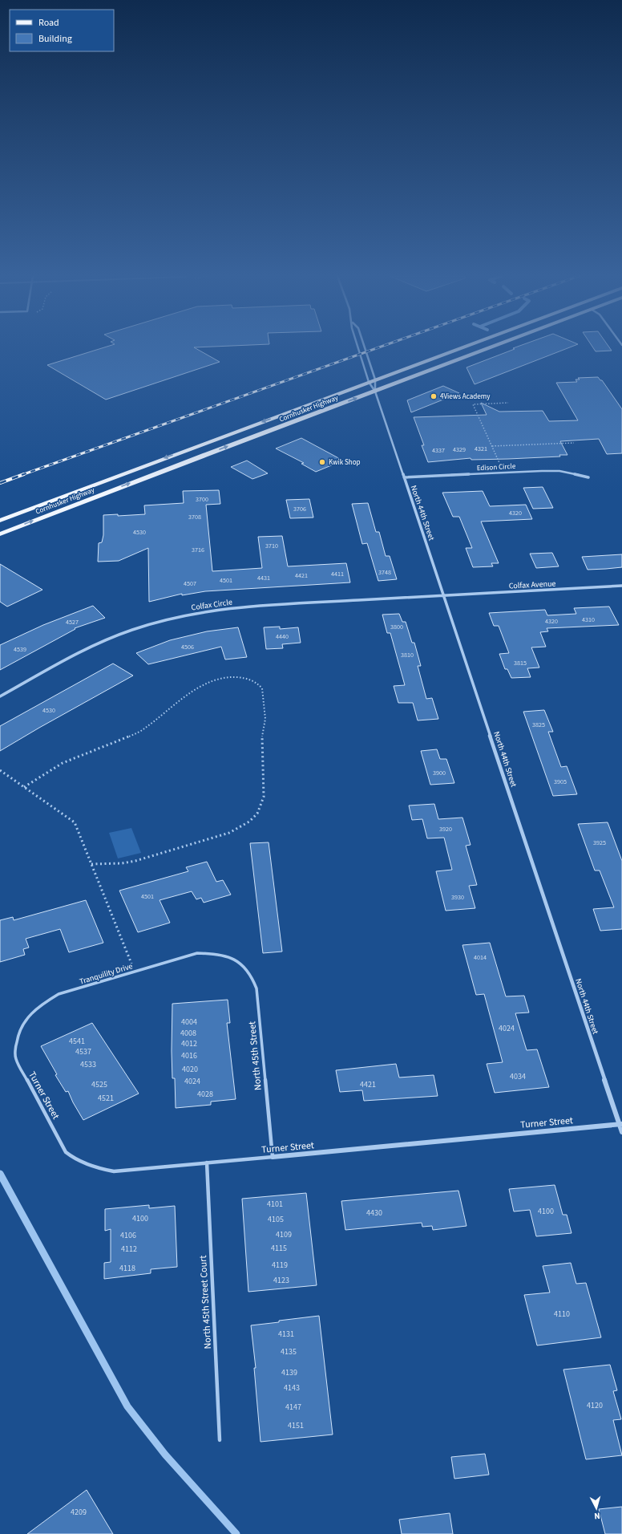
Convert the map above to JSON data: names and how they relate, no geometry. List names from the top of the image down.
{
  "streets": {
    "main road": ["Cornhusker Highway"],
    "street": [
      "Edison Circle",
      "North 44th Street",
      "Colfax Avenue",
      "Colfax Circle",
      "Turner Street"
    ],
    "lane": ["Tranquility Drive", "North 45th Street", "North 45th Street Court"]
  },
  "crossings": [
    ["Cornhusker Highway", "North 44th Street"],
    ["Edison Circle", "North 44th Street"],
    ["North 44th Street", "Colfax Avenue"],
    ["North 44th Street", "Colfax Circle"],
    ["North 44th Street", "Turner Street"],
    ["Colfax Avenue", "Colfax Circle"],
    ["Tranquility Drive", "North 45th Street"],
    ["Tranquility Drive", "Turner Street"],
    ["North 45th Street", "Turner Street"],
    ["Turner Street", "North 45th Street Court"]
  ],
  "places": ["4Views Academy", "Kwik Shop"],
  "house_numbers": [
    "4321",
    "4329",
    "4337",
    "3700",
    "3706",
    "4320",
    "3708",
    "4530",
    "3710",
    "3716",
    "3748",
    "4411",
    "4421",
    "4431",
    "4501",
    "4507",
    "4310",
    "4320",
    "4527",
    "3800",
    "4440",
    "4506",
    "4539",
    "3810",
    "3815",
    "4530",
    "3825",
    "3900",
    "3905",
    "3920",
    "3925",
    "4501",
    "3930",
    "4014",
    "4004",
    "4024",
    "4008",
    "4541",
    "4012",
    "4537",
    "4016",
    "4533",
    "4020",
    "4034",
    "4024",
    "4525",
    "4421",
    "4028",
    "4521",
    "4101",
    "4100",
    "4430",
    "4100",
    "4105",
    "4109",
    "4106",
    "4115",
    "4112",
    "4119",
    "4118",
    "4123",
    "4110",
    "4131",
    "4135",
    "4139",
    "4143",
    "4120",
    "4147",
    "4151",
    "4209"
  ],
  "legend": ["Road", "Building"],
  "north": "bottom"
}
